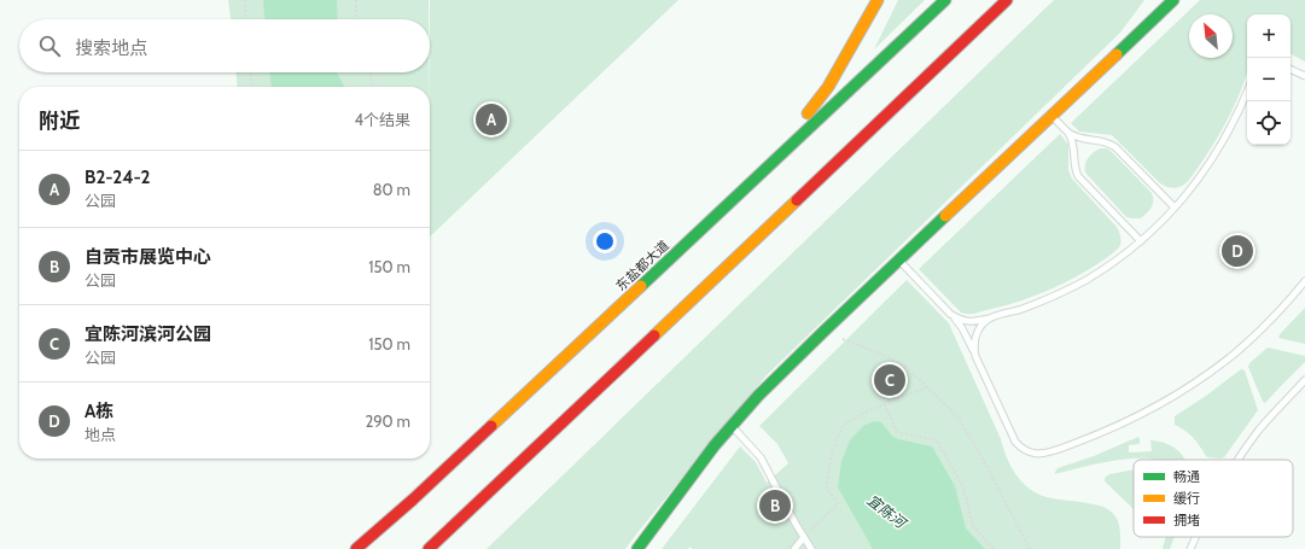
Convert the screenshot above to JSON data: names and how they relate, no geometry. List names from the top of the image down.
{
  "streets": {
    "highway": ["东盐都大道"]
  },
  "water": ["宜陈河"],
  "legend": ["畅通", "缓行", "拥堵"],
  "north": "top left",
  "page": {
    "map_buttons": ["+", "−"],
    "search": "搜索地点",
    "heading": ["附近", "4个结果"],
    "pins": [
      "A",
      "D",
      "C",
      "B"
    ],
    "list": [
      {
        "mark": "A",
        "name": "B2-24-2",
        "note": "公园",
        "value": "80 m"
      },
      {
        "mark": "B",
        "name": "自贡市展览中心",
        "note": "公园",
        "value": "150 m"
      },
      {
        "mark": "C",
        "name": "宜陈河滨河公园",
        "note": "公园",
        "value": "150 m"
      },
      {
        "mark": "D",
        "name": "A栋",
        "note": "地点",
        "value": "290 m"
      }
    ]
  }
}
